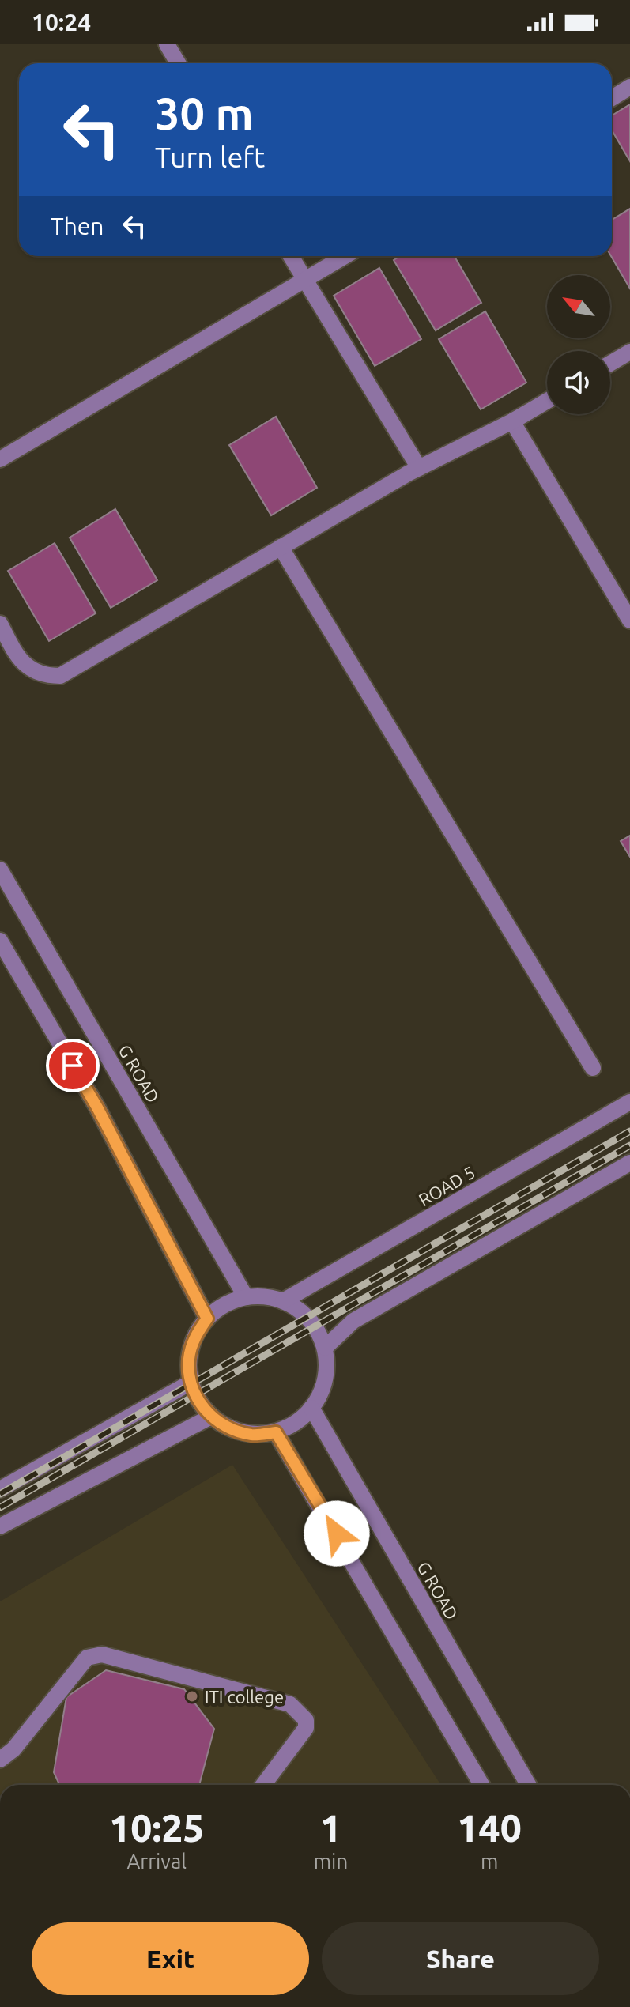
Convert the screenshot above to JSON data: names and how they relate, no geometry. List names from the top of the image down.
{
  "streets": {
    "street": ["G ROAD", "ROAD 5"]
  },
  "crossings": [
    ["G ROAD", "ROAD 5"]
  ],
  "places": ["ITI college"],
  "north": "top left",
  "page": {
    "status": "10:24",
    "turn": ["30 m", "Turn left"],
    "then": "Then",
    "eta": [
      "10:25",
      "Arrival",
      "1",
      "min",
      "140",
      "m"
    ],
    "buttons": ["Exit", "Share"]
  }
}
